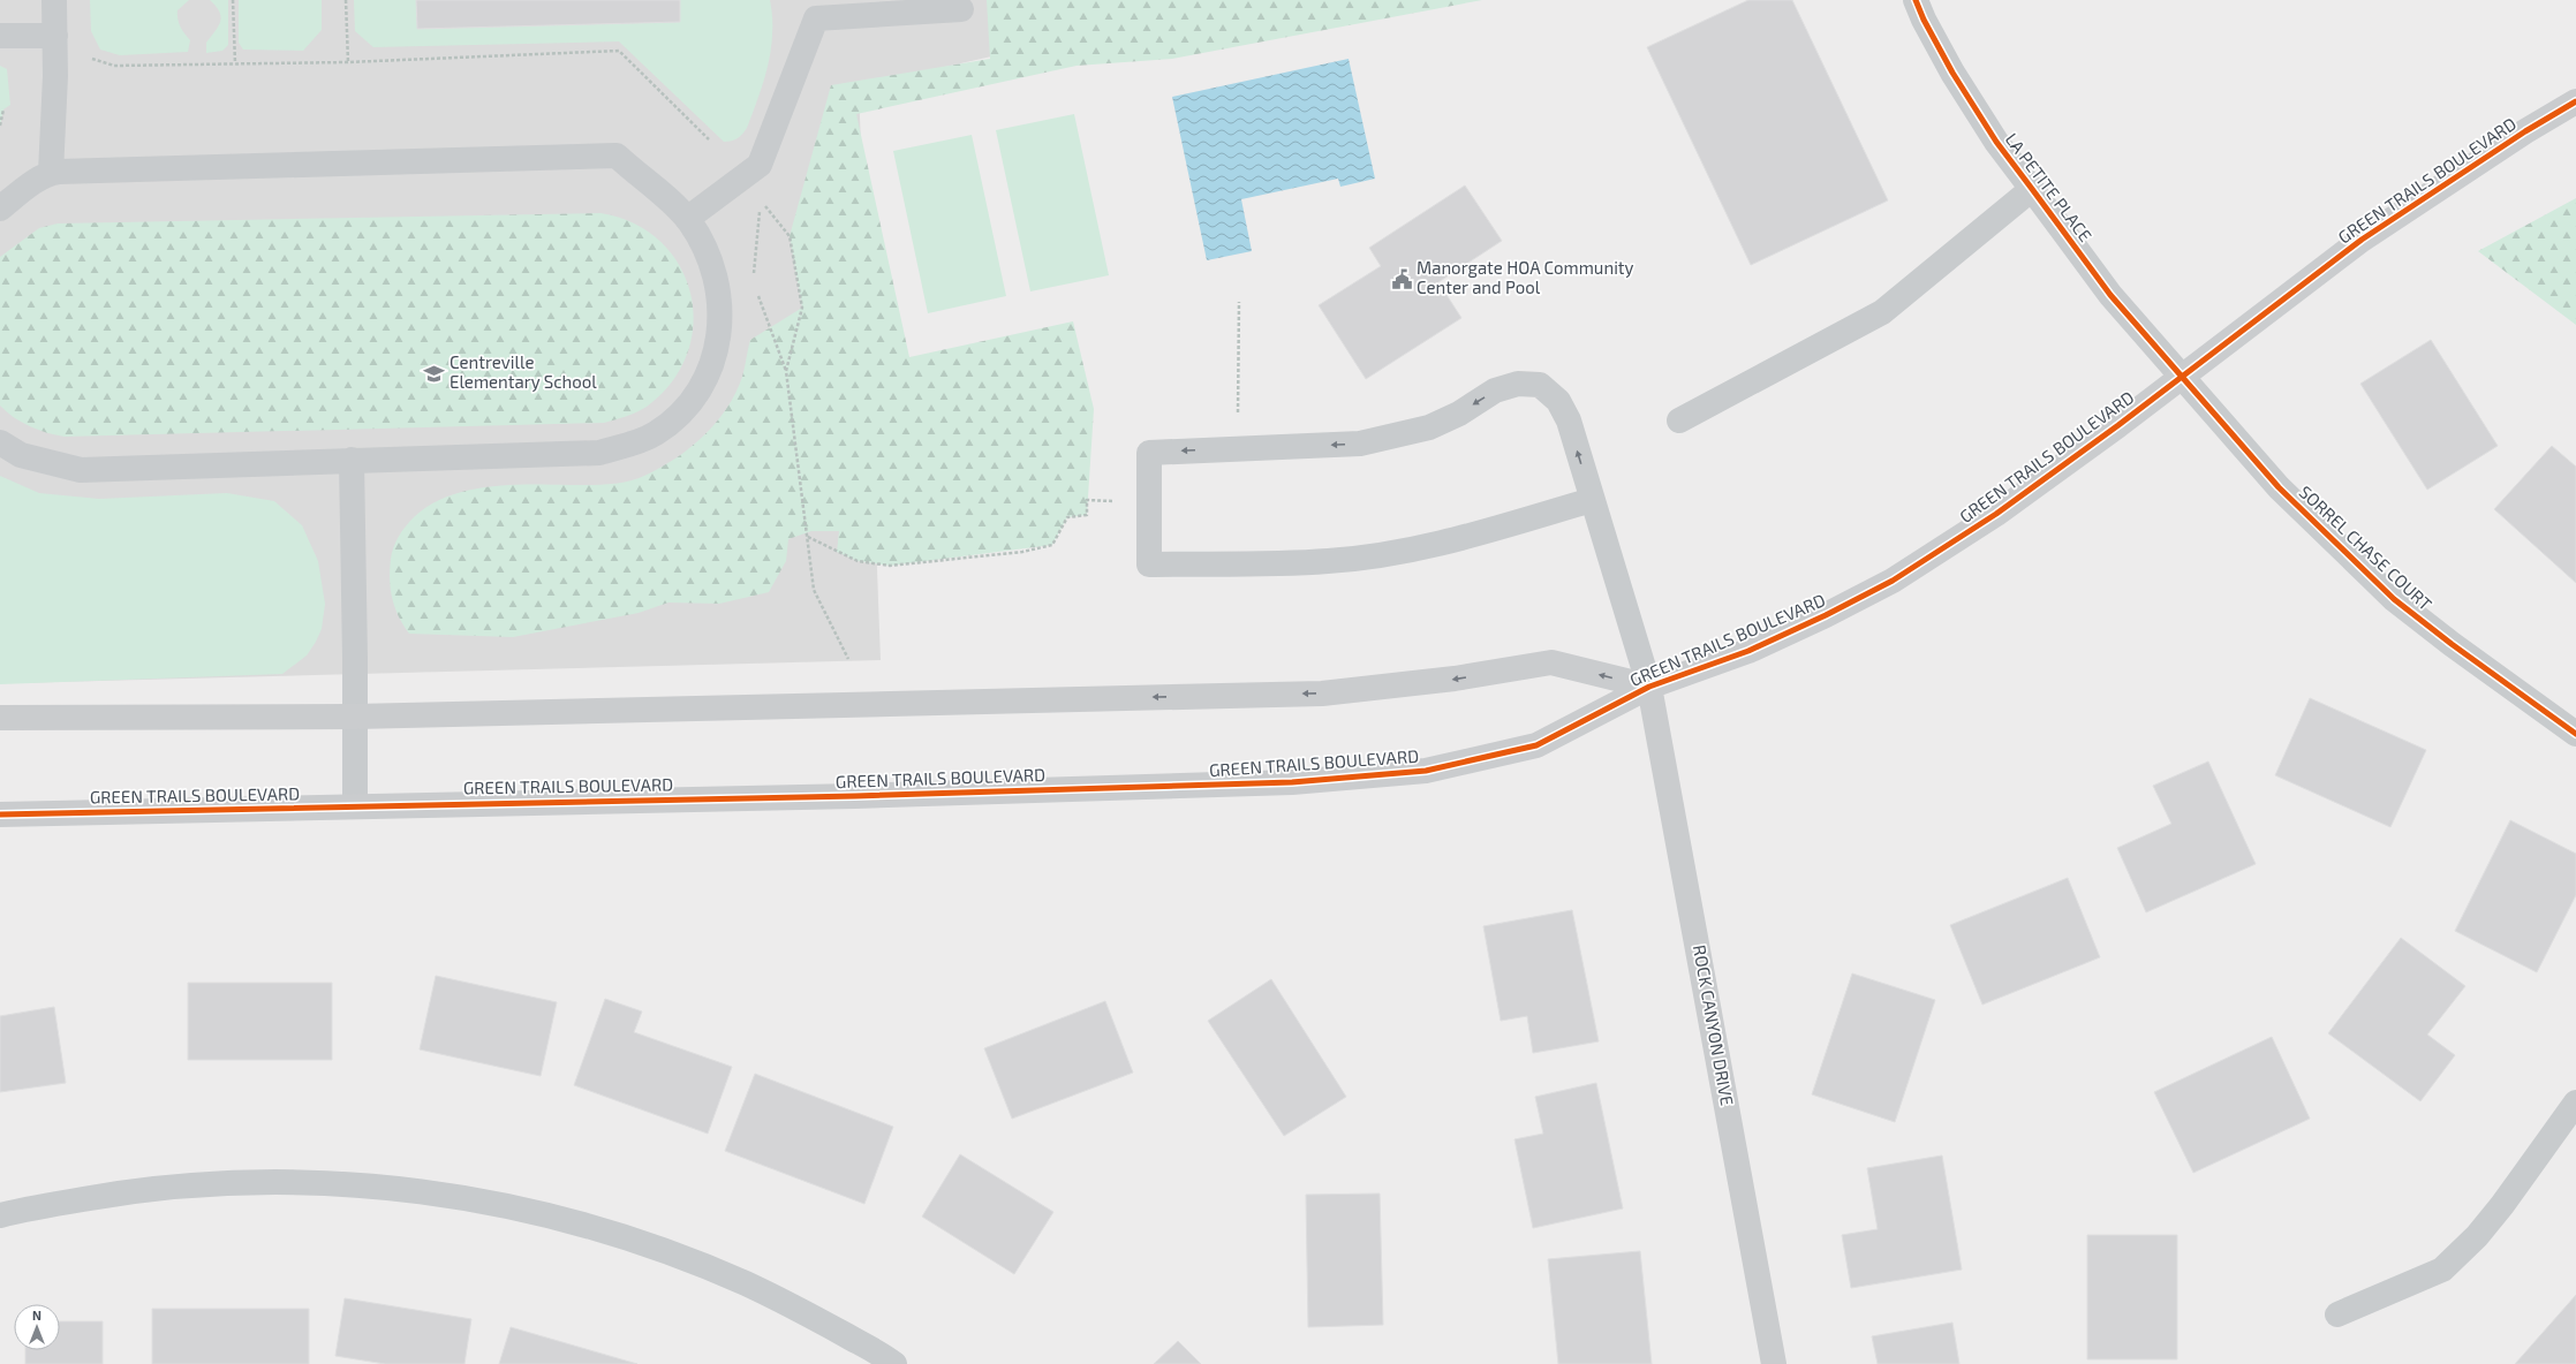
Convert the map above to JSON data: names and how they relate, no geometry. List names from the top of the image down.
{
  "streets": {
    "street": [
      "GREEN TRAILS BOULEVARD",
      "LA PETITE PLACE",
      "SORREL CHASE COURT",
      "ROCK CANYON DRIVE"
    ]
  },
  "crossings": [
    ["GREEN TRAILS BOULEVARD", "LA PETITE PLACE"],
    ["GREEN TRAILS BOULEVARD", "SORREL CHASE COURT"],
    ["GREEN TRAILS BOULEVARD", "ROCK CANYON DRIVE"],
    ["LA PETITE PLACE", "SORREL CHASE COURT"]
  ],
  "places": {
    "public building": ["Manorgate HOA Community Center and Pool"],
    "school or university": ["Centreville Elementary School"]
  },
  "north": "top"
}
